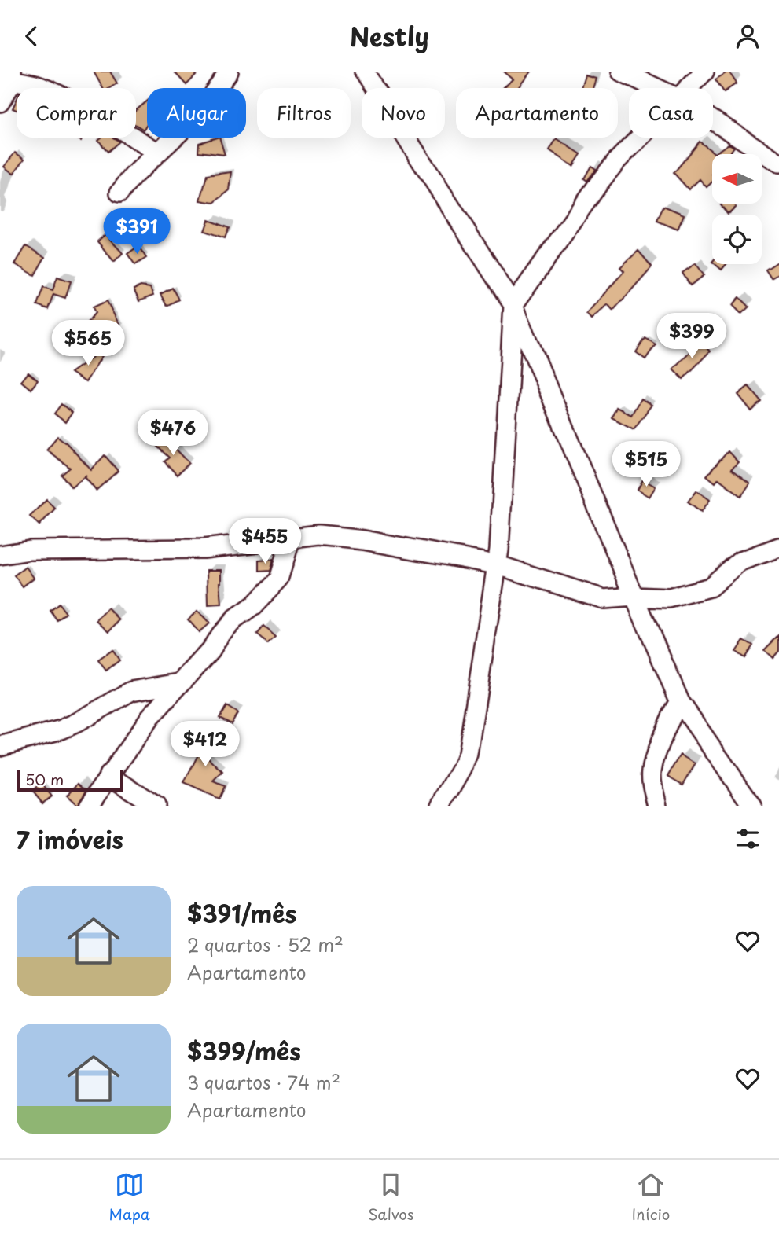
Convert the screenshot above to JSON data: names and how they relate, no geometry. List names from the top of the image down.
{
  "scale_bar": "50 m",
  "north": "left",
  "page": {
    "header": "Nestly",
    "chip": [
      "Comprar",
      "Alugar",
      "Filtros",
      "Novo",
      "Apartamento",
      "Casa"
    ],
    "price": [
      "$391",
      "$399",
      "$565",
      "$476",
      "$515",
      "$455",
      "$412"
    ],
    "scale": "50 m",
    "heading": "7 imóveis",
    "list": [
      {
        "name": "$391/mês",
        "note": "2 quartos · 52 m² · Apartamento"
      },
      {
        "name": "$399/mês",
        "note": "3 quartos · 74 m² · Apartamento"
      }
    ],
    "tabs": ["Mapa", "Salvos", "Início"]
  }
}
